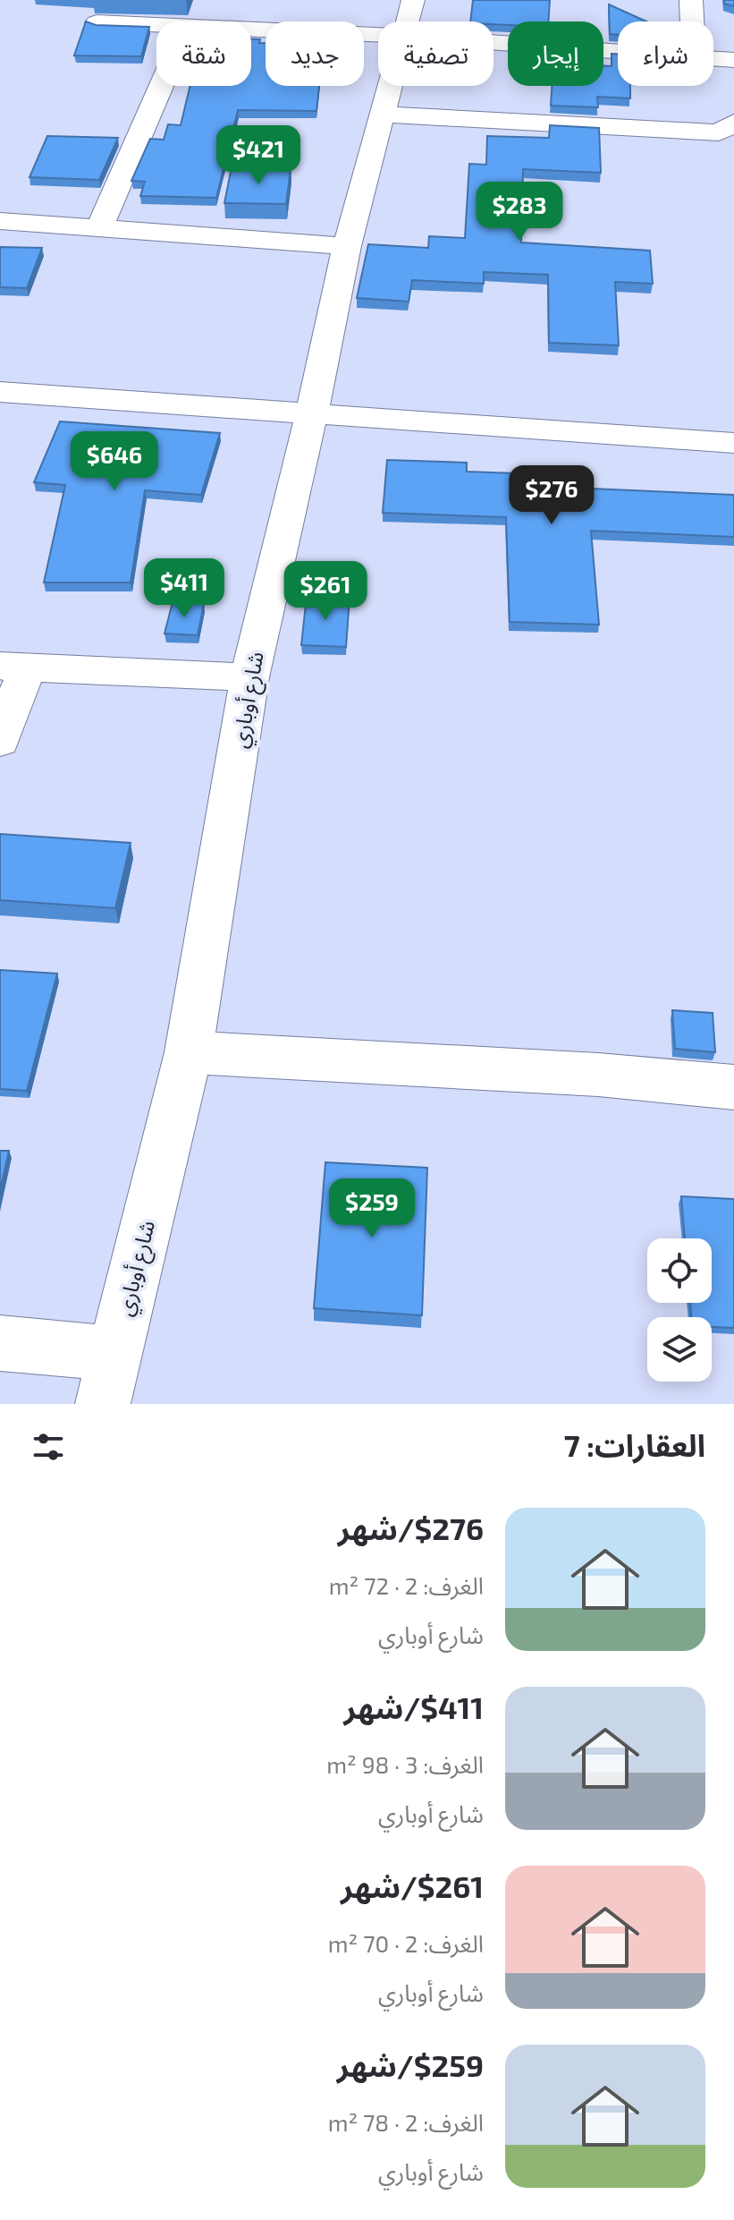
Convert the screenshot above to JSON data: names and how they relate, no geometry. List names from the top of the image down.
{
  "streets": {
    "street": ["شارع أوباري"]
  },
  "page": {
    "chip": [
      "شراء",
      "إيجار",
      "تصفية",
      "جديد",
      "شقة"
    ],
    "price": [
      "$421",
      "$283",
      "$646",
      "$276",
      "$411",
      "$261",
      "$259"
    ],
    "heading": "العقارات: 7",
    "list": [
      {
        "name": "$276/شهر",
        "note": "الغرف: 2 · 72 m² · شارع أوباري"
      },
      {
        "name": "$411/شهر",
        "note": "الغرف: 3 · 98 m² · شارع أوباري"
      },
      {
        "name": "$261/شهر",
        "note": "الغرف: 2 · 70 m² · شارع أوباري"
      },
      {
        "name": "$259/شهر",
        "note": "الغرف: 2 · 78 m² · شارع أوباري"
      }
    ]
  }
}
